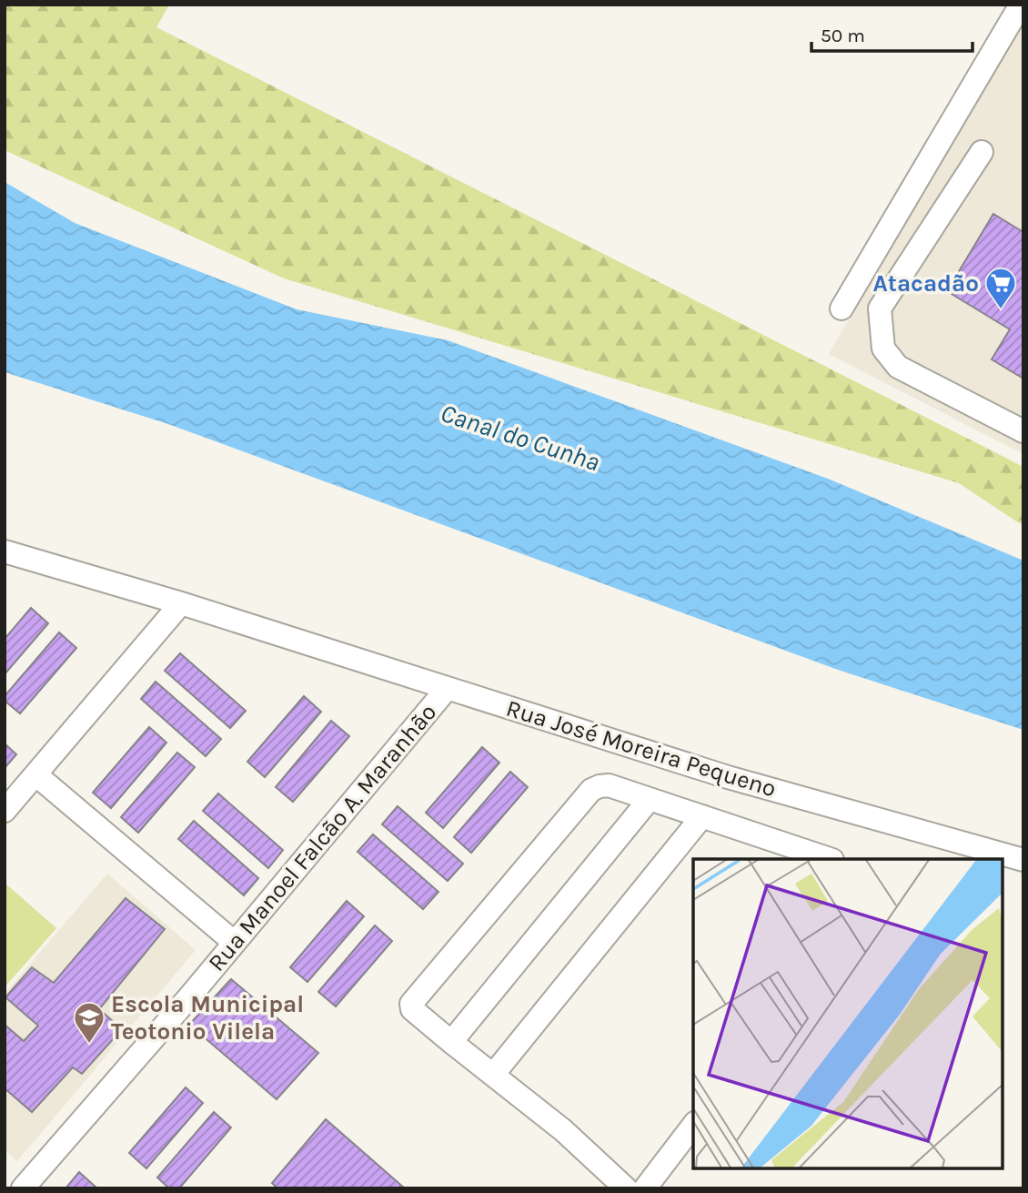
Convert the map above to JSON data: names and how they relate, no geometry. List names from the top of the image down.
{
  "streets": {
    "street": ["Rua José Moreira Pequeno", "Rua Manoel Falcão A. Maranhão"]
  },
  "crossings": [
    ["Rua José Moreira Pequeno", "Rua Manoel Falcão A. Maranhão"]
  ],
  "water": ["Canal do Cunha"],
  "places": {
    "supermarket": ["Atacadão"],
    "school or university": ["Escola Municipal Teotonio Vilela"]
  },
  "scale_bar": "50 m"
}
